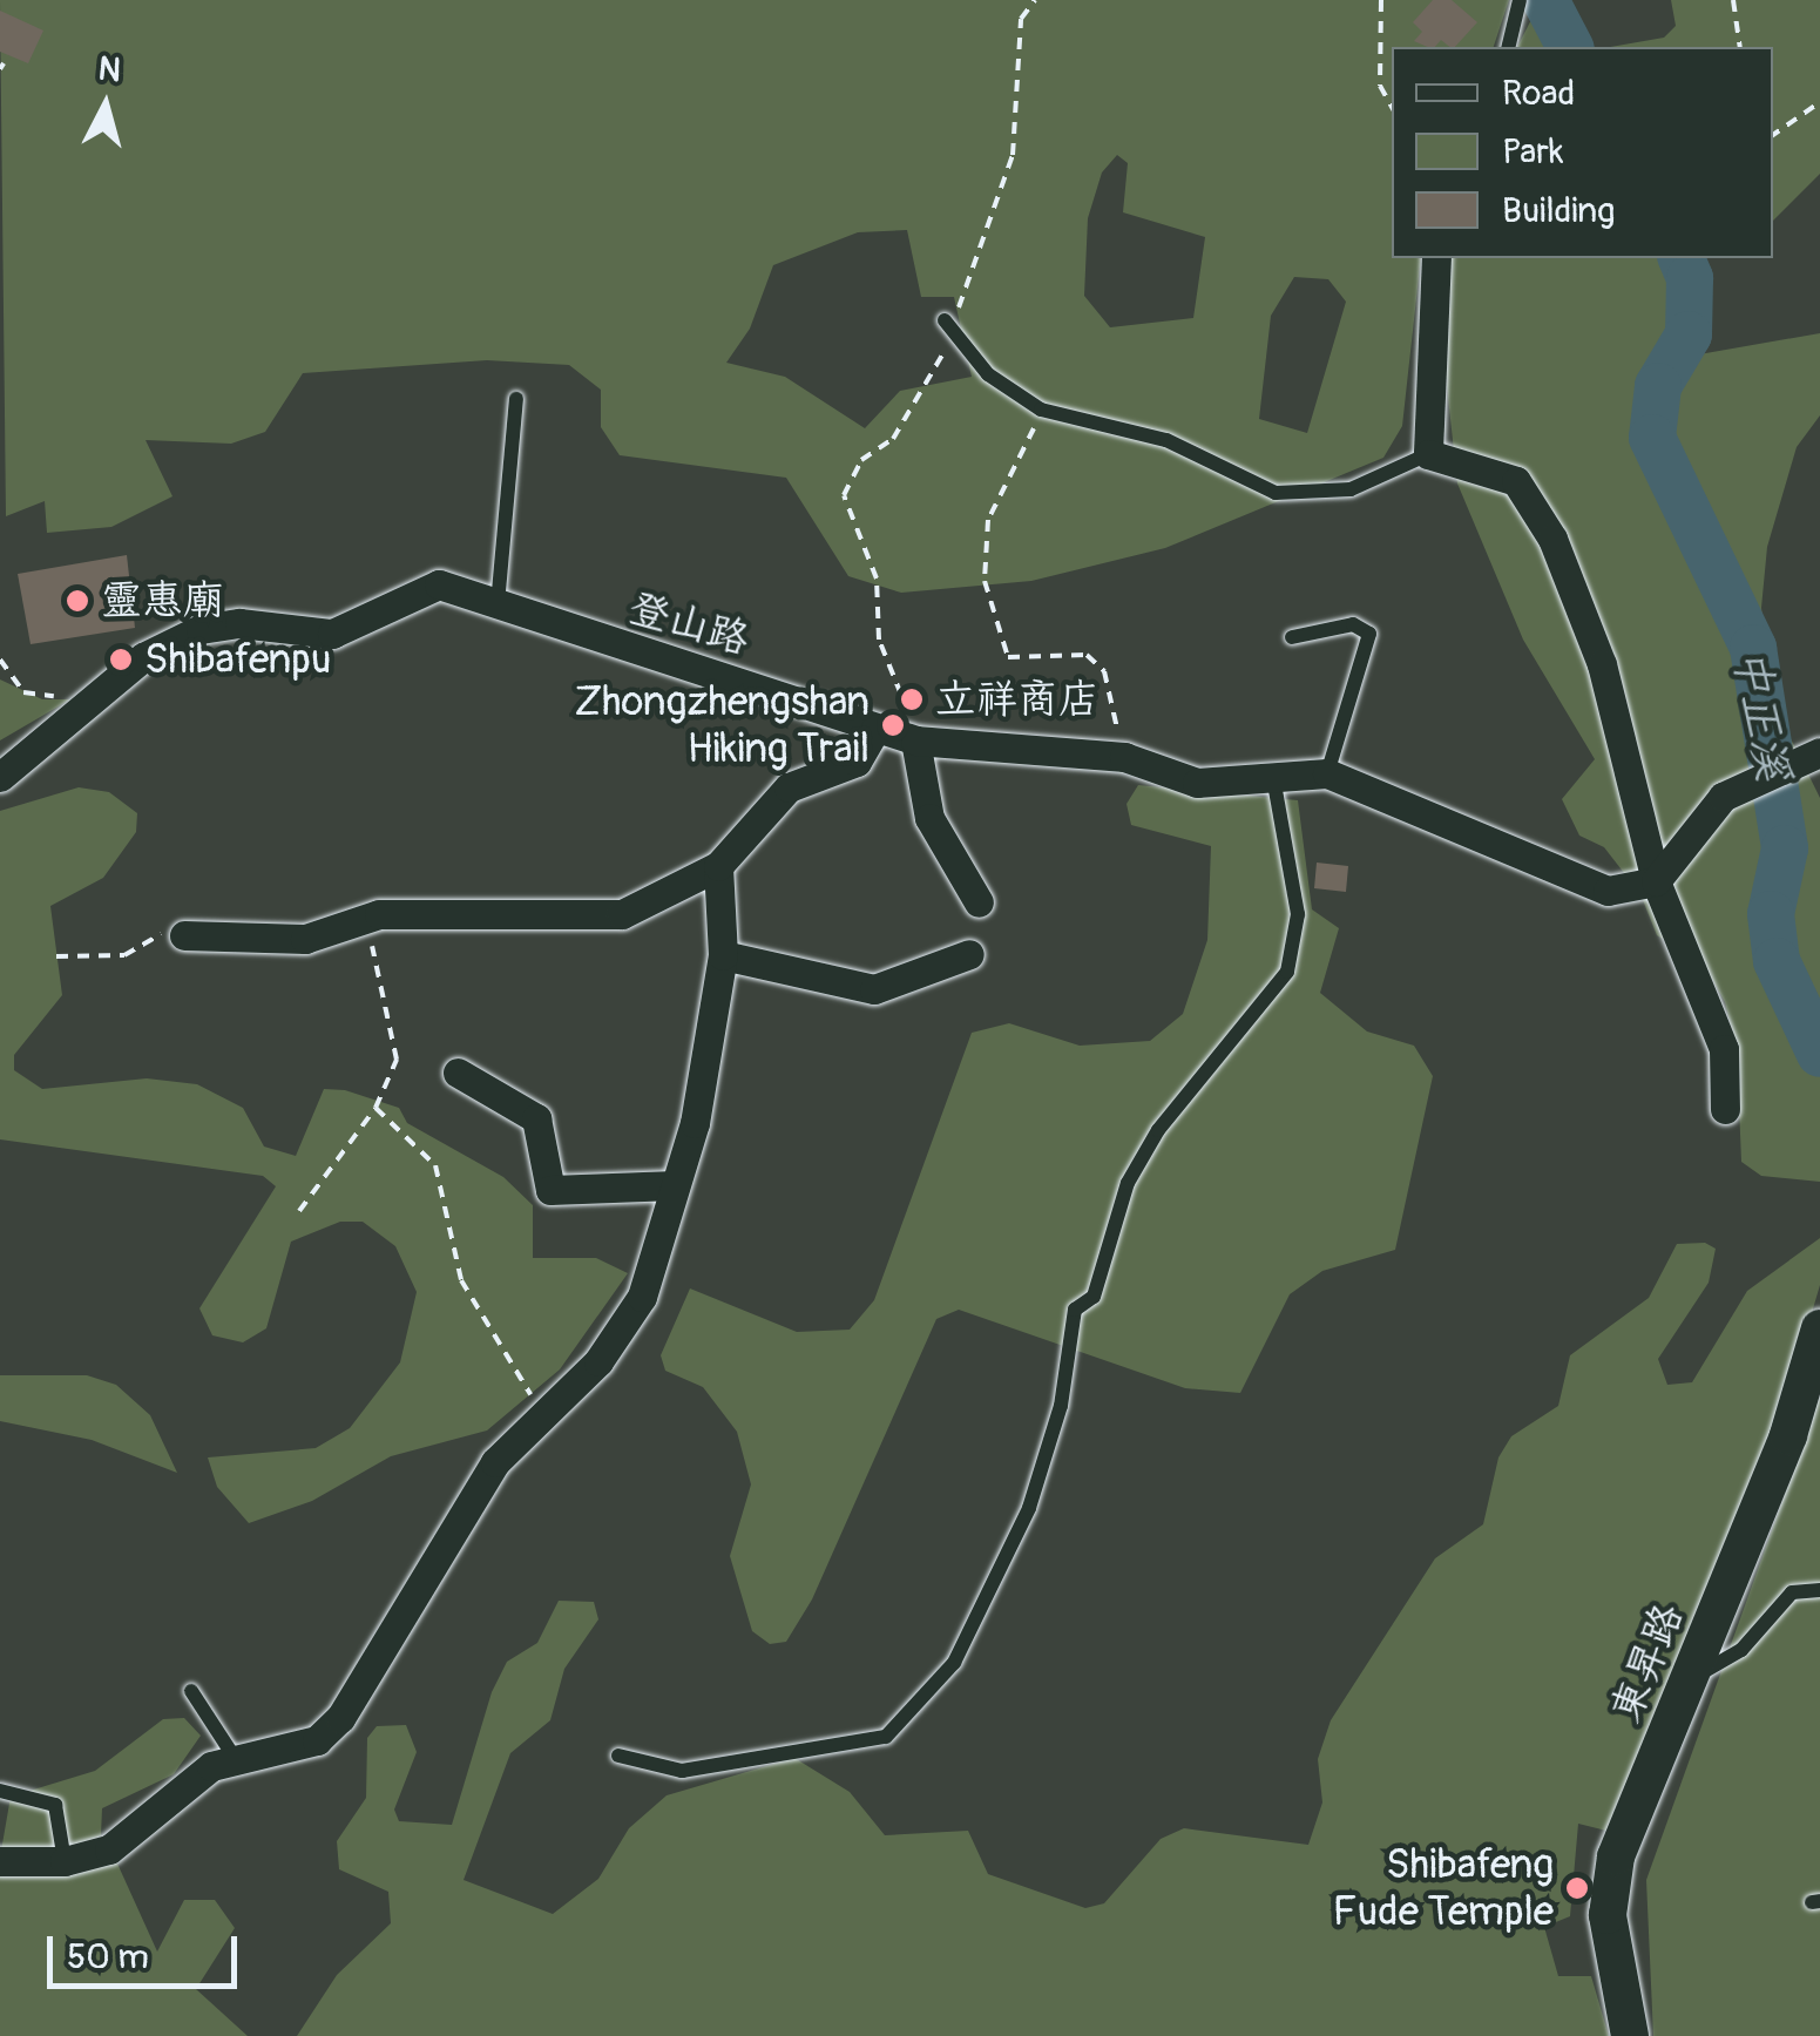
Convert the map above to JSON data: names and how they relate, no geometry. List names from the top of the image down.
{
  "streets": {
    "street": ["登山路", "東昇路"]
  },
  "water": ["中正溪"],
  "places": [
    "靈惠廟",
    "Shibafenpu",
    "立祥商店",
    "Zhongzhengshan Hiking Trail",
    "Shibafeng Fude Temple"
  ],
  "legend": ["Road", "Park", "Building"],
  "scale_bar": "50 m",
  "north": "top"
}
